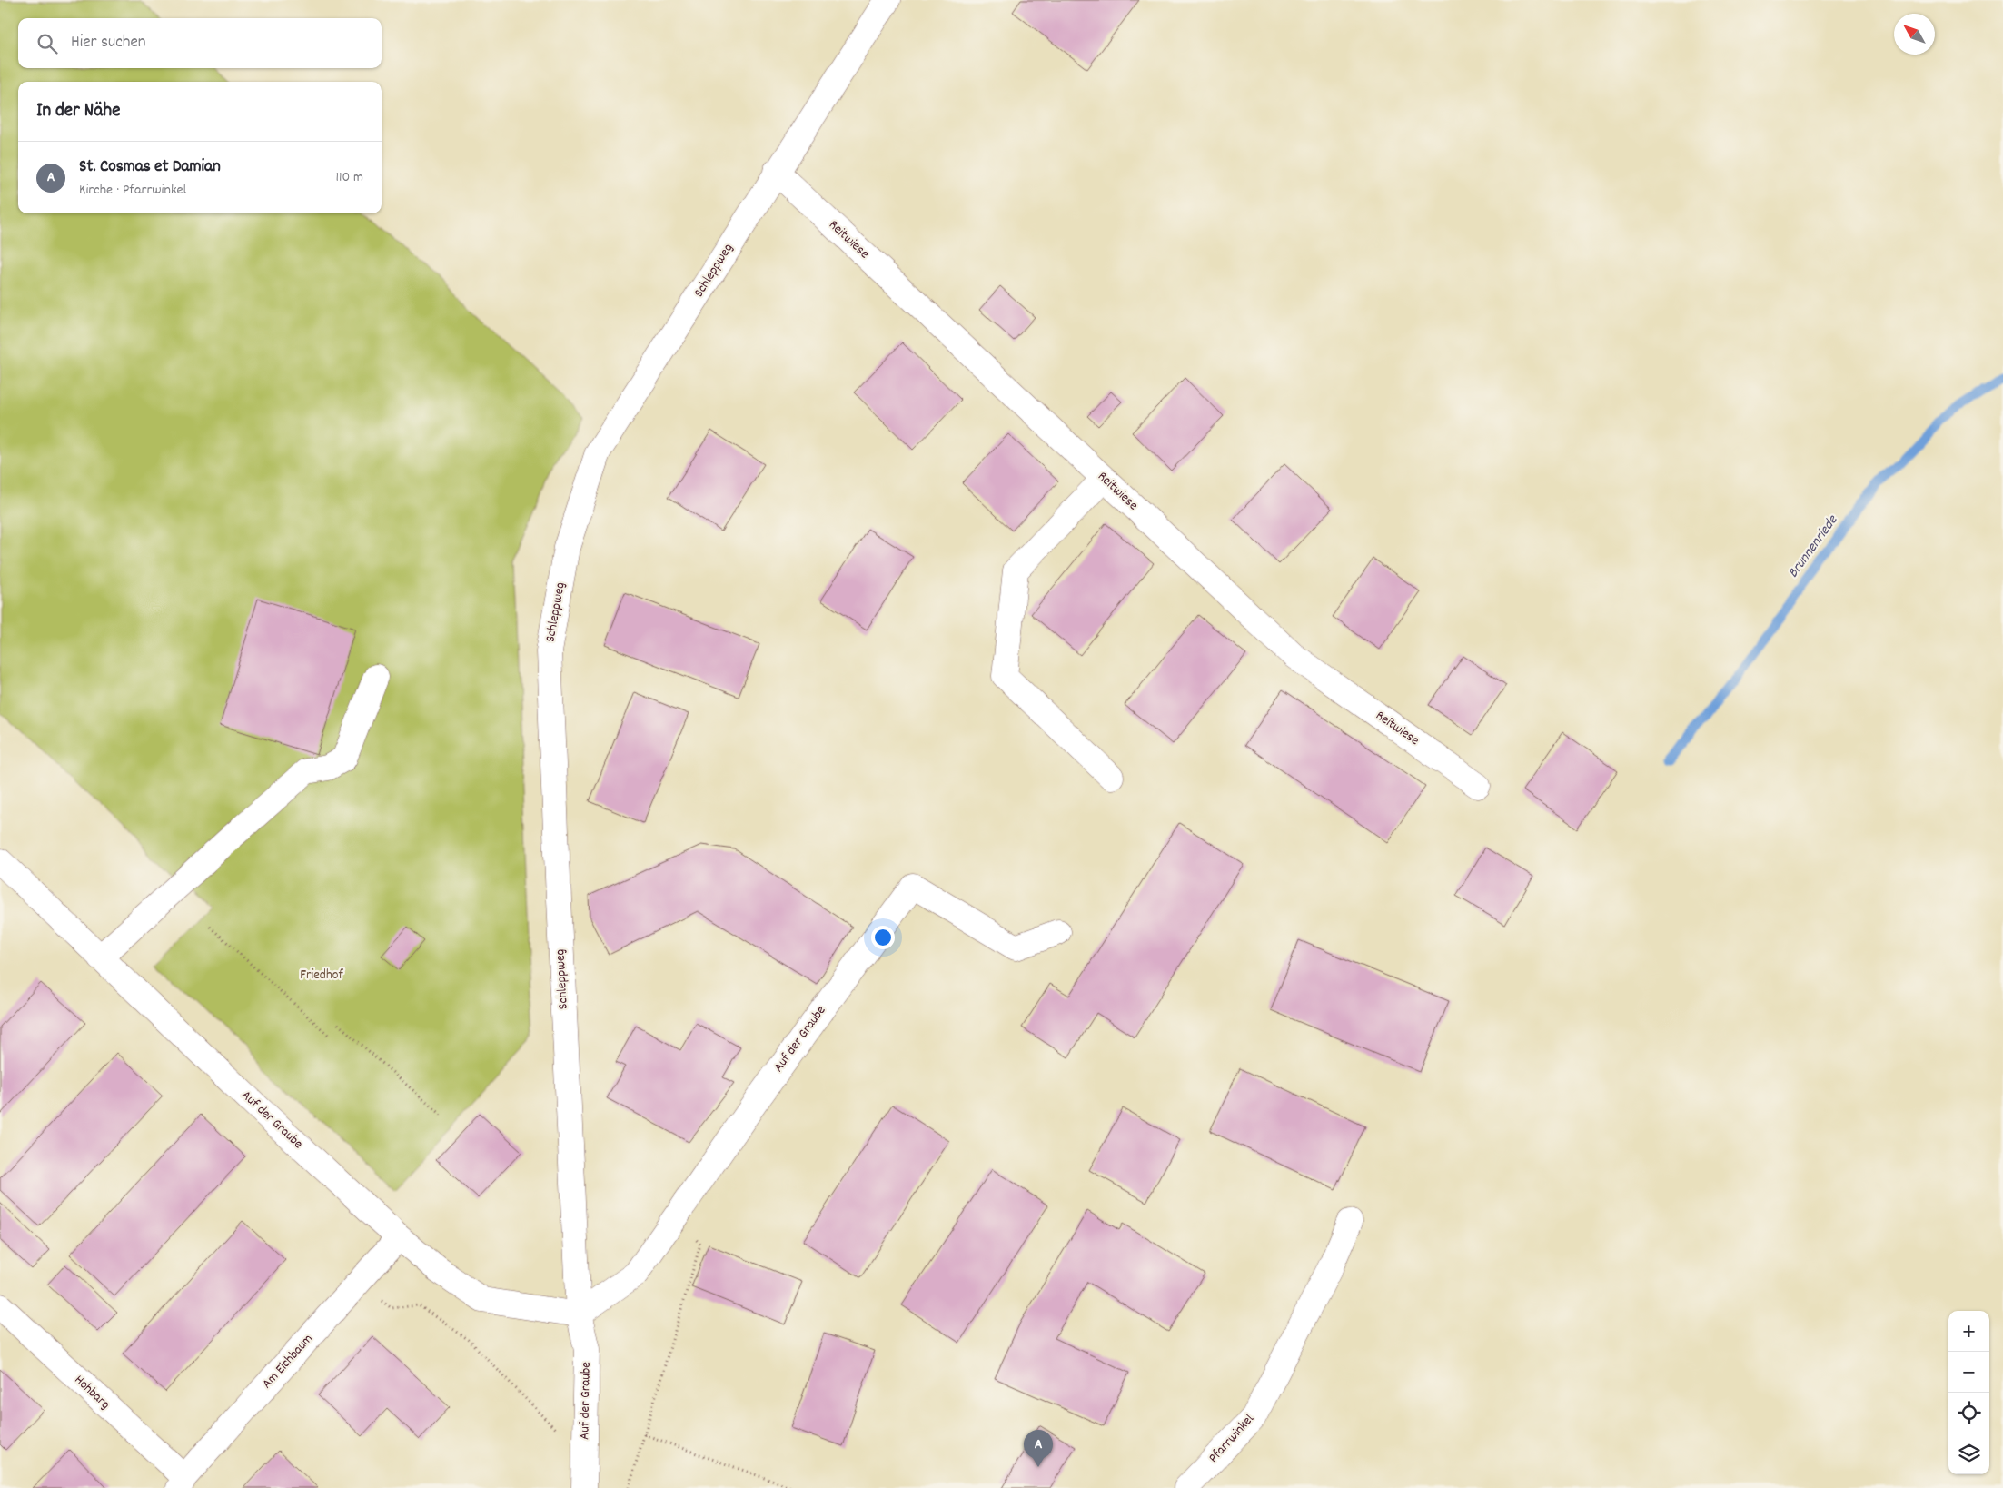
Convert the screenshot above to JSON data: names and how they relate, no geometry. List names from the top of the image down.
{
  "streets": {
    "street": [
      "Reitwiese",
      "Schleppweg",
      "Auf der Graube",
      "Am Eichbaum",
      "Hohbarg",
      "Pfarrwinkel"
    ]
  },
  "crossings": [
    ["Reitwiese", "Schleppweg"],
    ["Schleppweg", "Auf der Graube"],
    ["Auf der Graube", "Am Eichbaum"],
    ["Am Eichbaum", "Hohbarg"]
  ],
  "water": ["Brunnenriede"],
  "parks": ["Friedhof"],
  "north": "top left",
  "page": {
    "search": "Hier suchen",
    "heading": "In der Nähe",
    "list": [
      {
        "mark": "A",
        "name": "St. Cosmas et Damian",
        "note": "Kirche · Pfarrwinkel",
        "value": "110 m"
      }
    ],
    "map_buttons": ["+", "−"],
    "pins": "A"
  }
}
